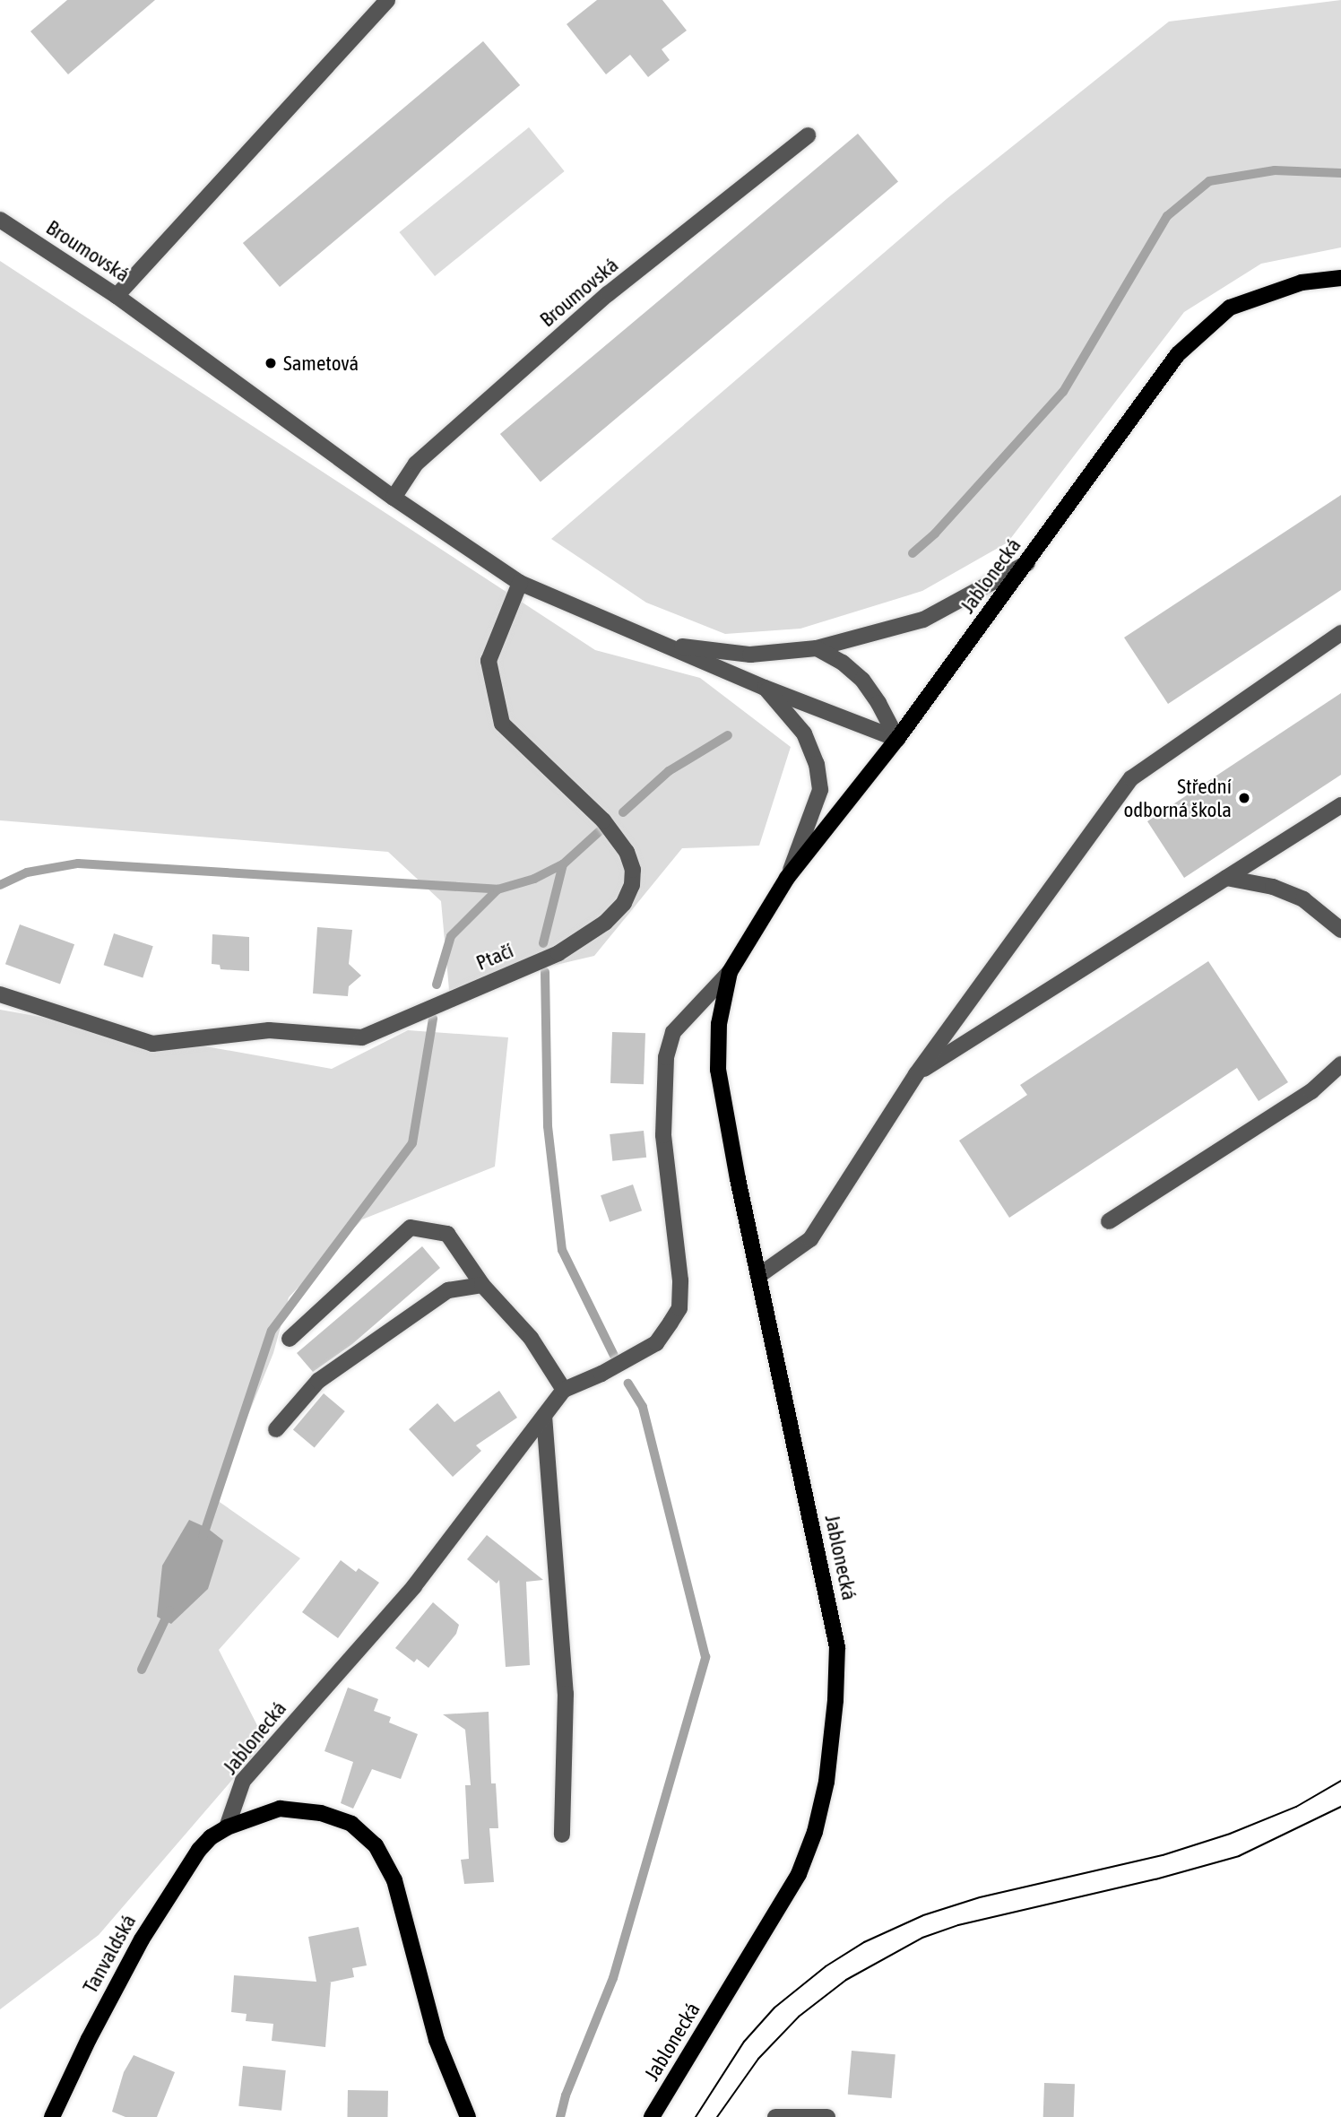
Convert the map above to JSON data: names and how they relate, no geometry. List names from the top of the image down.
{
  "streets": {
    "main road": ["Jablonecká", "Tanvaldská"],
    "street": ["Broumovská", "Ptačí"]
  },
  "crossings": [
    ["Broumovská", "Jablonecká"],
    ["Broumovská", "Ptačí"],
    ["Jablonecká", "Tanvaldská"]
  ],
  "places": ["Sametová", "Střední odborná škola"]
}
